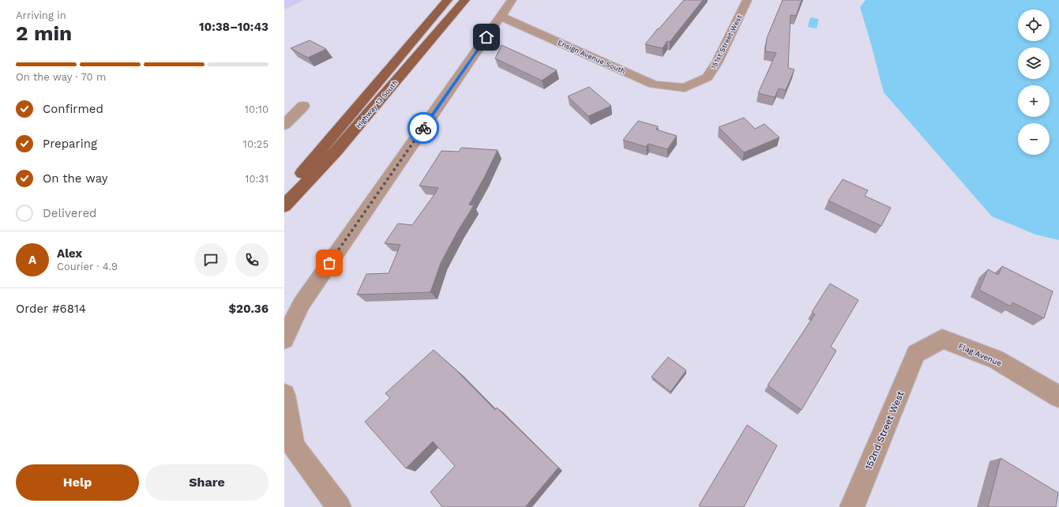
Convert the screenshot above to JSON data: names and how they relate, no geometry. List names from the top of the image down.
{
  "streets": {
    "main road": ["Highway 13 South"],
    "street": [
      "151st Street West",
      "Ensign Avenue South",
      "Flag Avenue",
      "152nd Street West"
    ]
  },
  "crossings": [
    ["151st Street West", "Ensign Avenue South"],
    ["Flag Avenue", "152nd Street West"]
  ],
  "page": {
    "heading": ["2 min", "Arriving in", "10:38–10:43"],
    "panel": [
      "Alex",
      "Courier · 4.9",
      "Order #6814",
      "$20.36"
    ],
    "map_buttons": ["+", "−"],
    "bar": "On the way · 70 m",
    "list": [
      ["Confirmed", "10:10"],
      ["Preparing", "10:25"],
      ["On the way", "10:31"],
      "Delivered"
    ],
    "round": "A",
    "buttons": ["Help", "Share"]
  }
}
